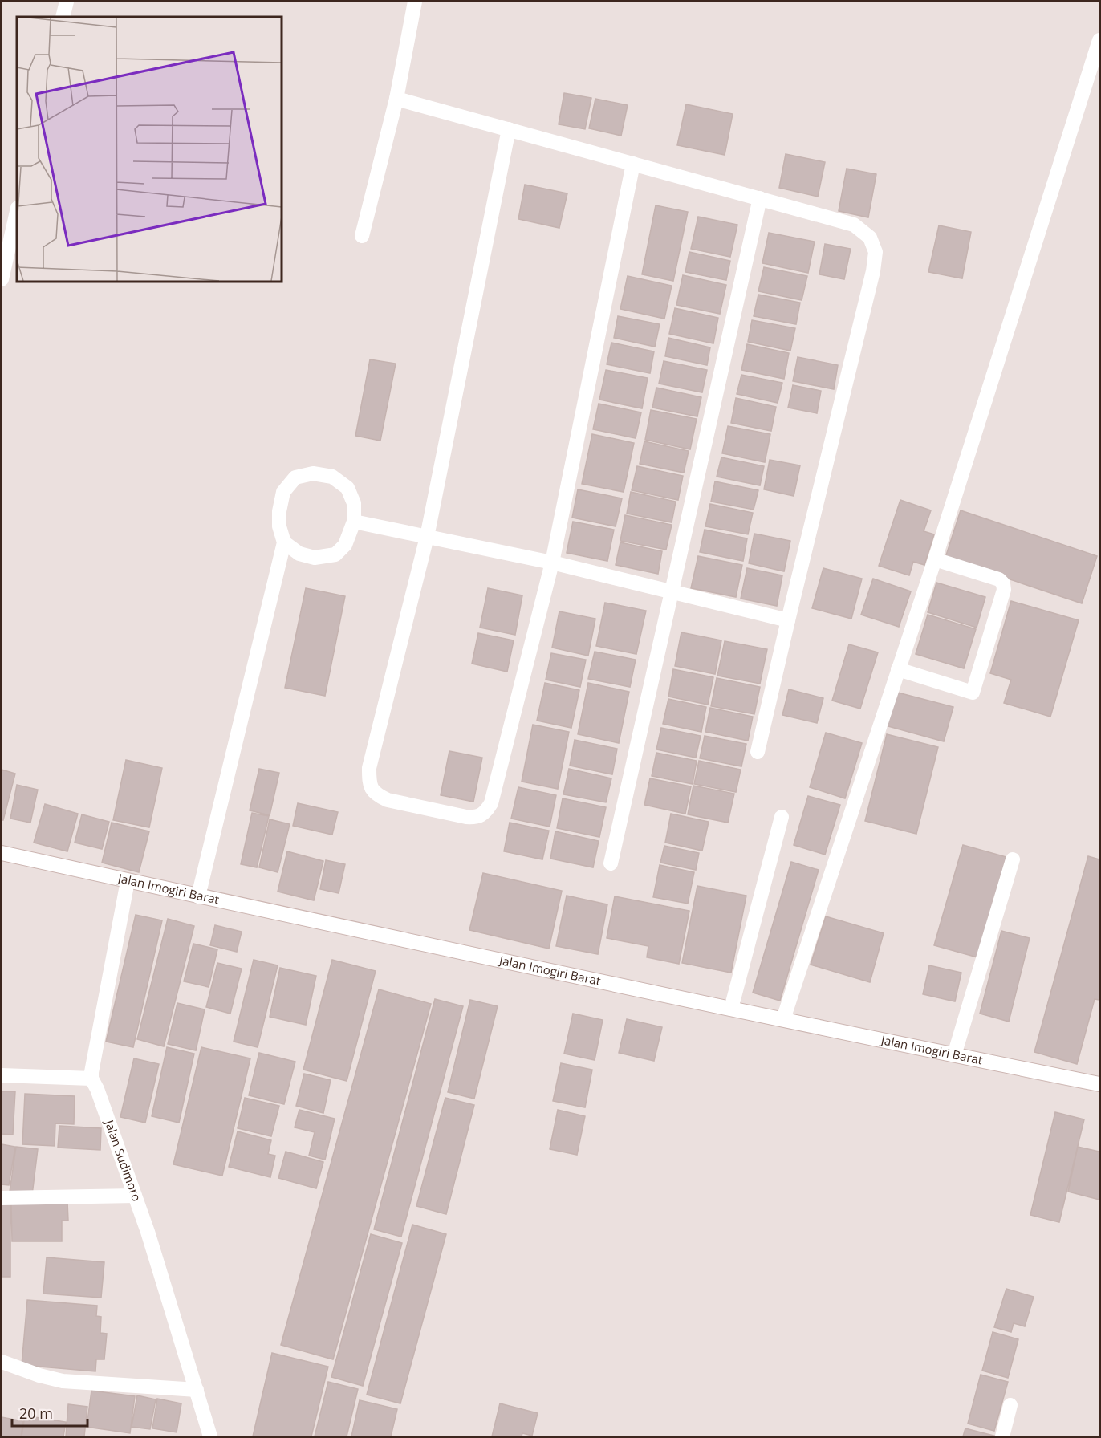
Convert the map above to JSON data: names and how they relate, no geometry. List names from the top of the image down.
{
  "streets": {
    "street": ["Jalan Imogiri Barat", "Jalan Sudimoro"]
  },
  "scale_bar": "20 m"
}
